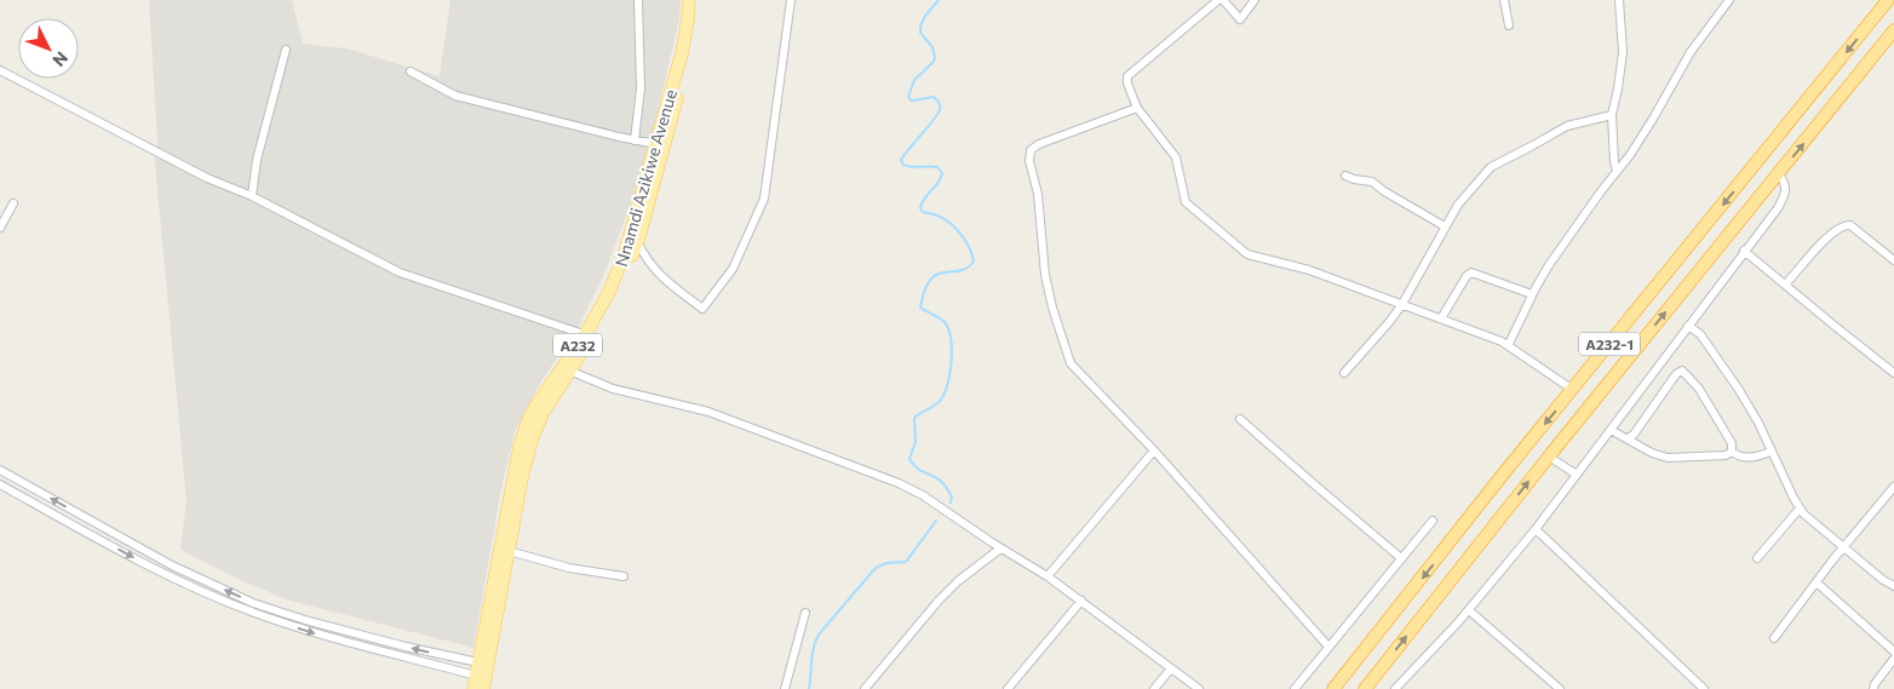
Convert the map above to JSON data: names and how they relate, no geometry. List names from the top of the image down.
{
  "streets": {
    "highway": ["A232-1"],
    "main road": ["Nnamdi Azikiwe Avenue", "A232"]
  },
  "north": "bottom right"
}
